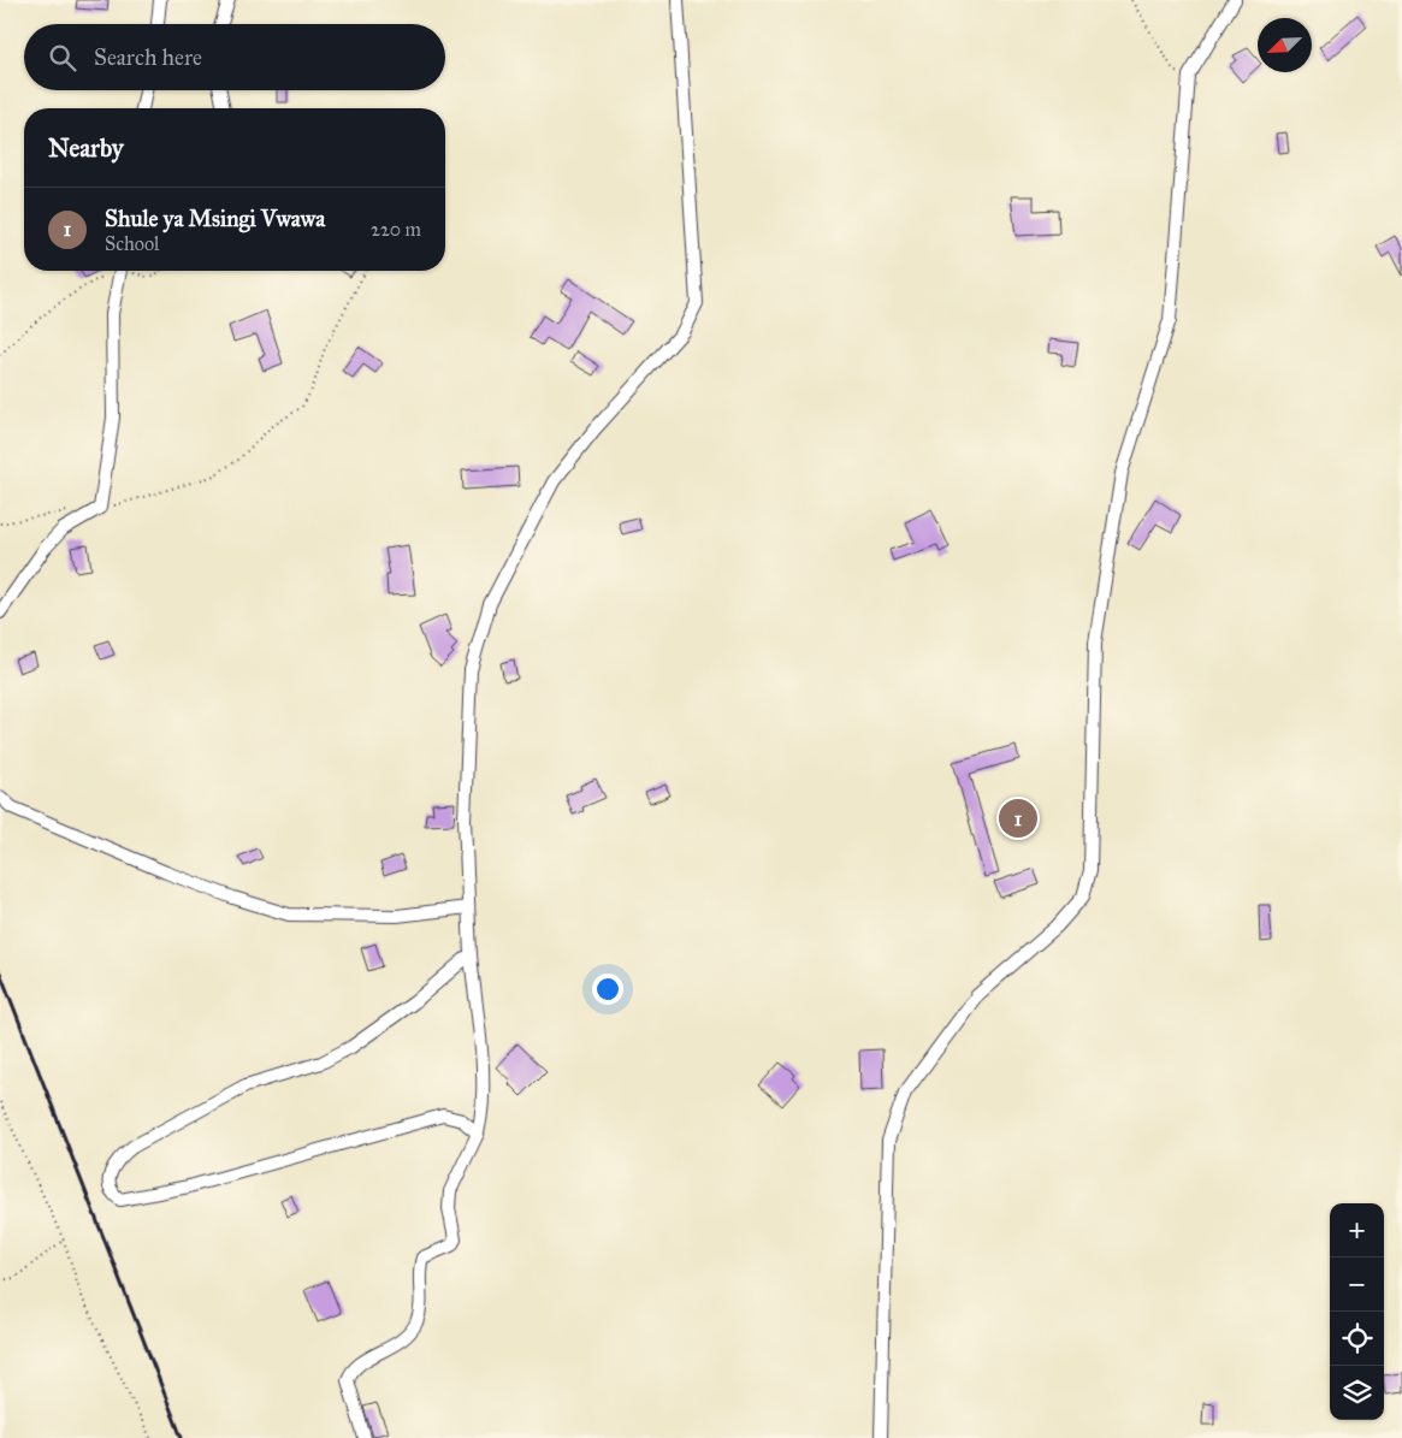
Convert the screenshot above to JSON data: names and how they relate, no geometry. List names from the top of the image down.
{
  "north": "bottom left",
  "page": {
    "search": "Search here",
    "heading": "Nearby",
    "list": [
      {
        "mark": "1",
        "name": "Shule ya Msingi Vwawa",
        "note": "School",
        "value": "220 m"
      }
    ],
    "pins": "1",
    "map_buttons": ["+", "−"]
  }
}
